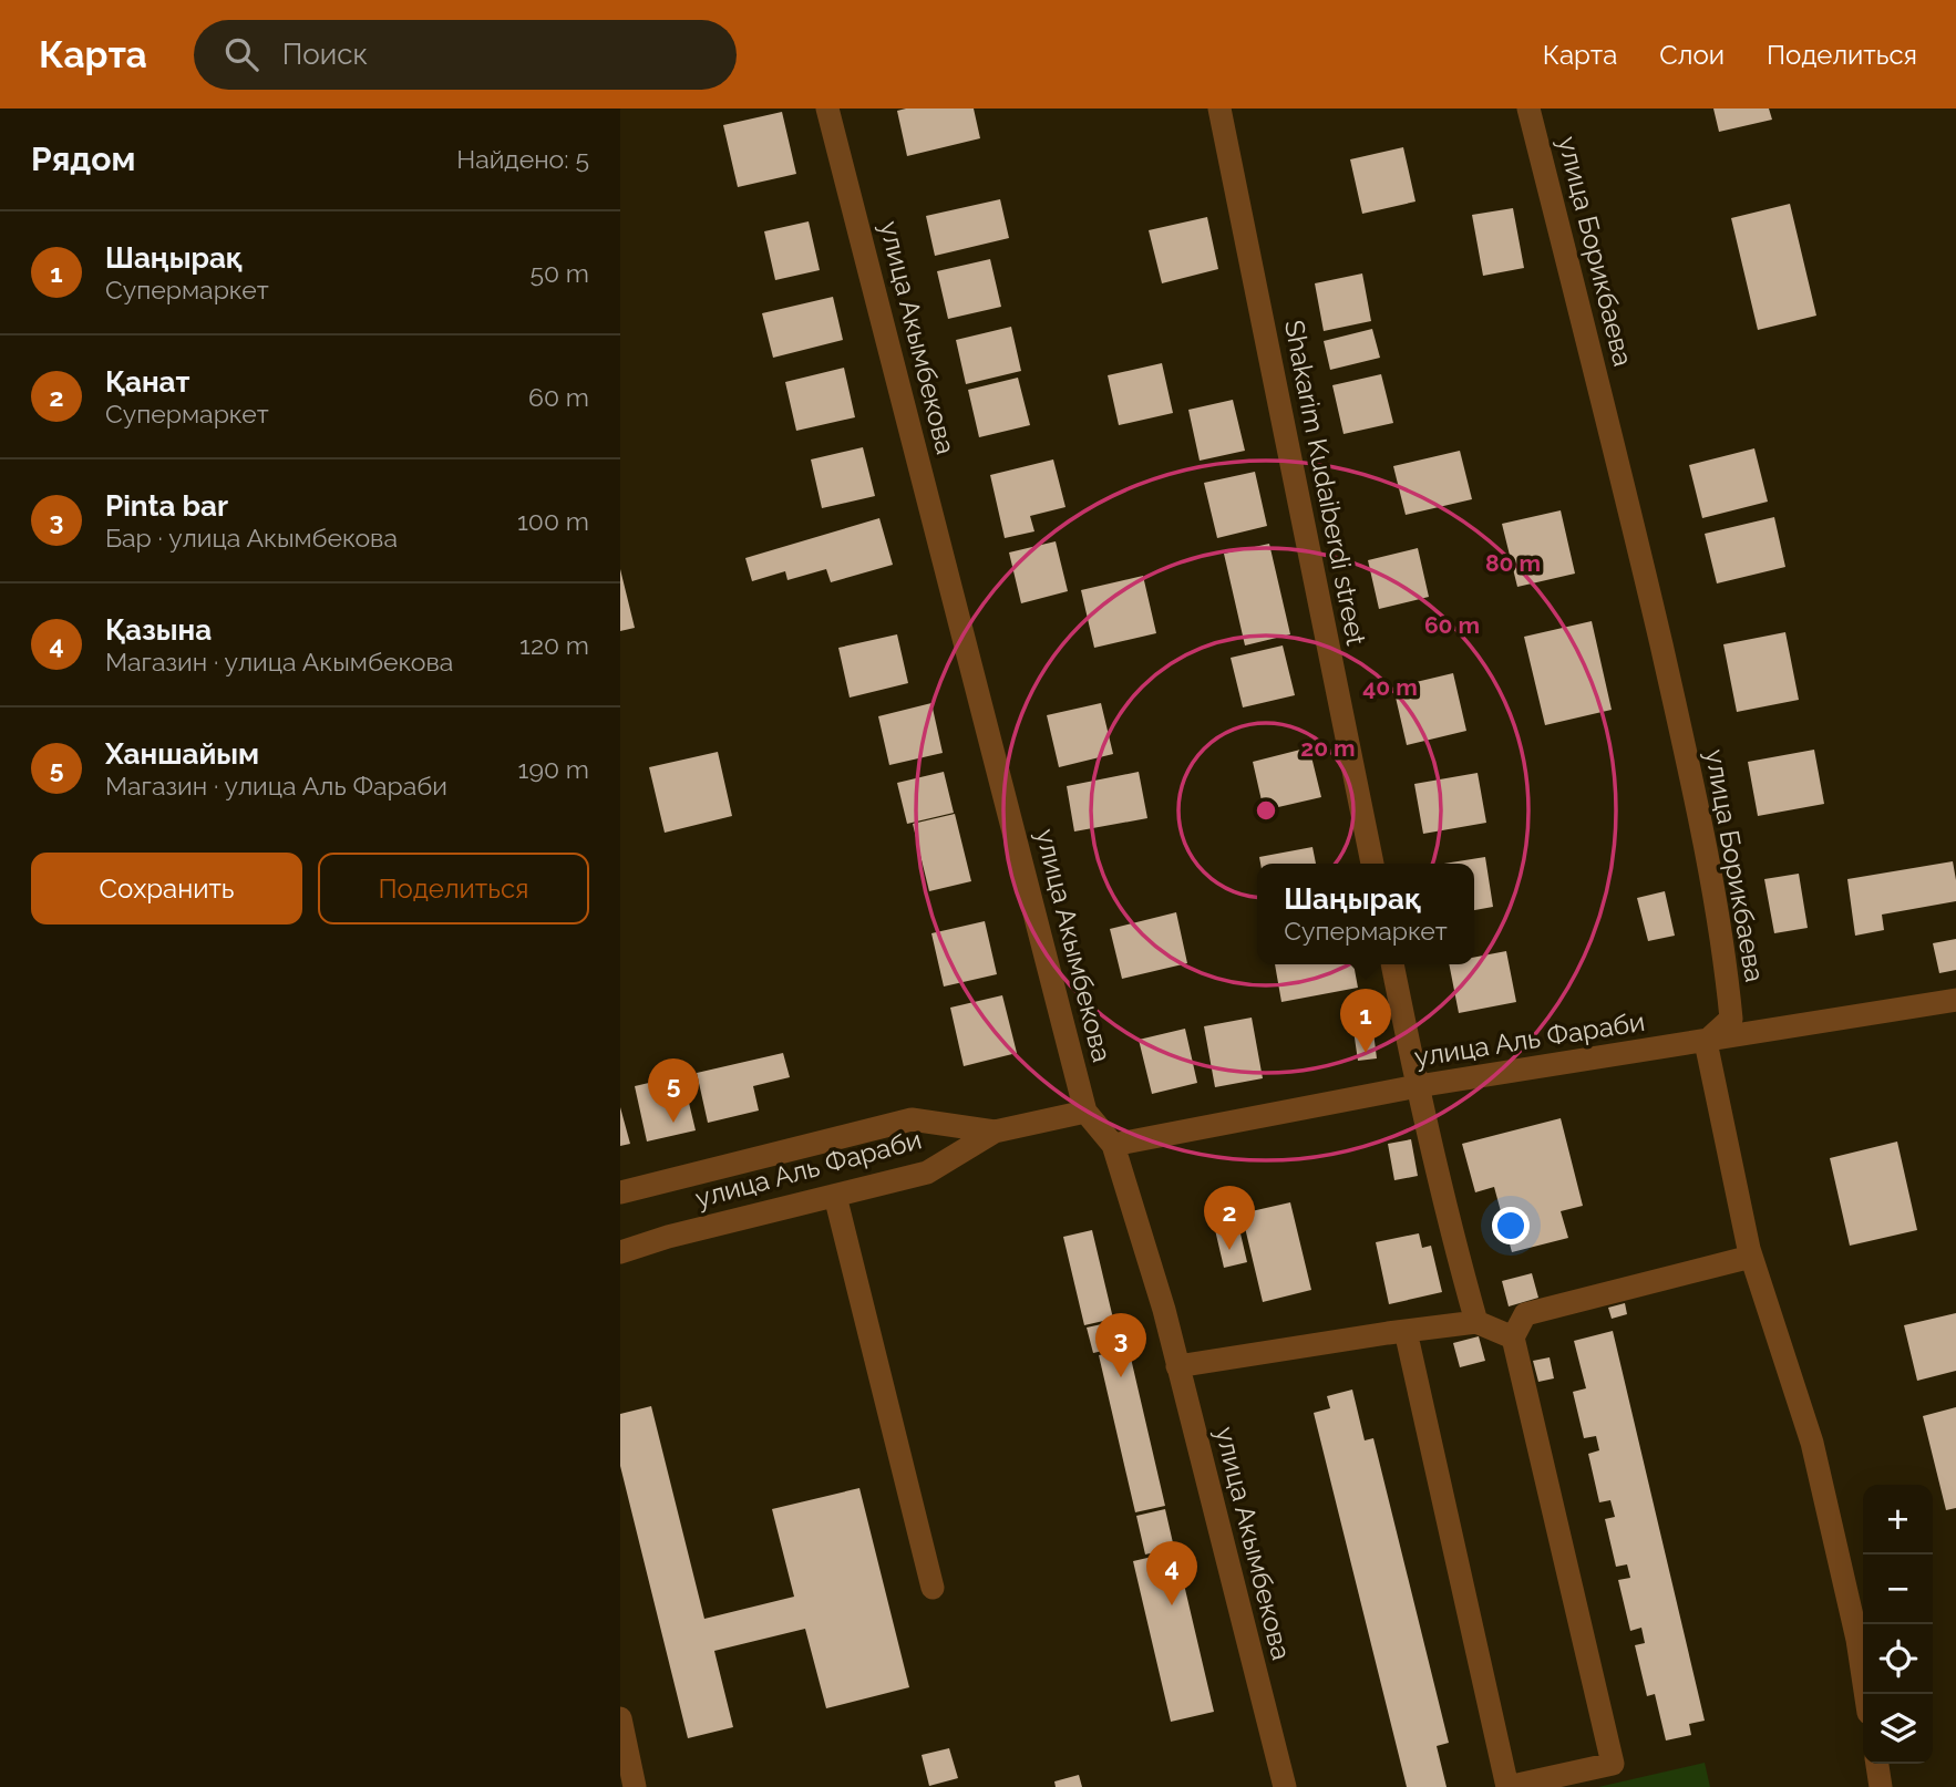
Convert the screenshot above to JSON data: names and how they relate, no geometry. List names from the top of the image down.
{
  "streets": {
    "street": [
      "улица Борикбаева",
      "улица Акымбекова",
      "Shakarim Kudaiberdi street",
      "улица Аль Фараби"
    ]
  },
  "crossings": [
    ["улица Борикбаева", "улица Аль Фараби"],
    ["улица Акымбекова", "улица Аль Фараби"]
  ],
  "page": {
    "header": "Карта",
    "search": "Поиск",
    "nav": ["Карта", "Слои", "Поделиться"],
    "heading": ["Рядом", "Найдено: 5"],
    "list": [
      {
        "mark": "1",
        "name": "Шаңырақ",
        "note": "Супермаркет",
        "value": "50 m"
      },
      {
        "mark": "2",
        "name": "Қанат",
        "note": "Супермаркет",
        "value": "60 m"
      },
      {
        "mark": "3",
        "name": "Pinta bar",
        "note": "Бар · улица Акымбекова",
        "value": "100 m"
      },
      {
        "mark": "4",
        "name": "Қазына",
        "note": "Магазин · улица Акымбекова",
        "value": "120 m"
      },
      {
        "mark": "5",
        "name": "Ханшайым",
        "note": "Магазин · улица Аль Фараби",
        "value": "190 m"
      }
    ],
    "buttons": ["Сохранить", "Поделиться"],
    "popup": ["Шаңырақ", "Супермаркет"],
    "pins": [
      "1",
      "5",
      "2",
      "3",
      "4"
    ],
    "map_buttons": ["+", "−"]
  },
  "rings": [
    "80 m",
    "60 m",
    "40 m",
    "20 m"
  ]
}
